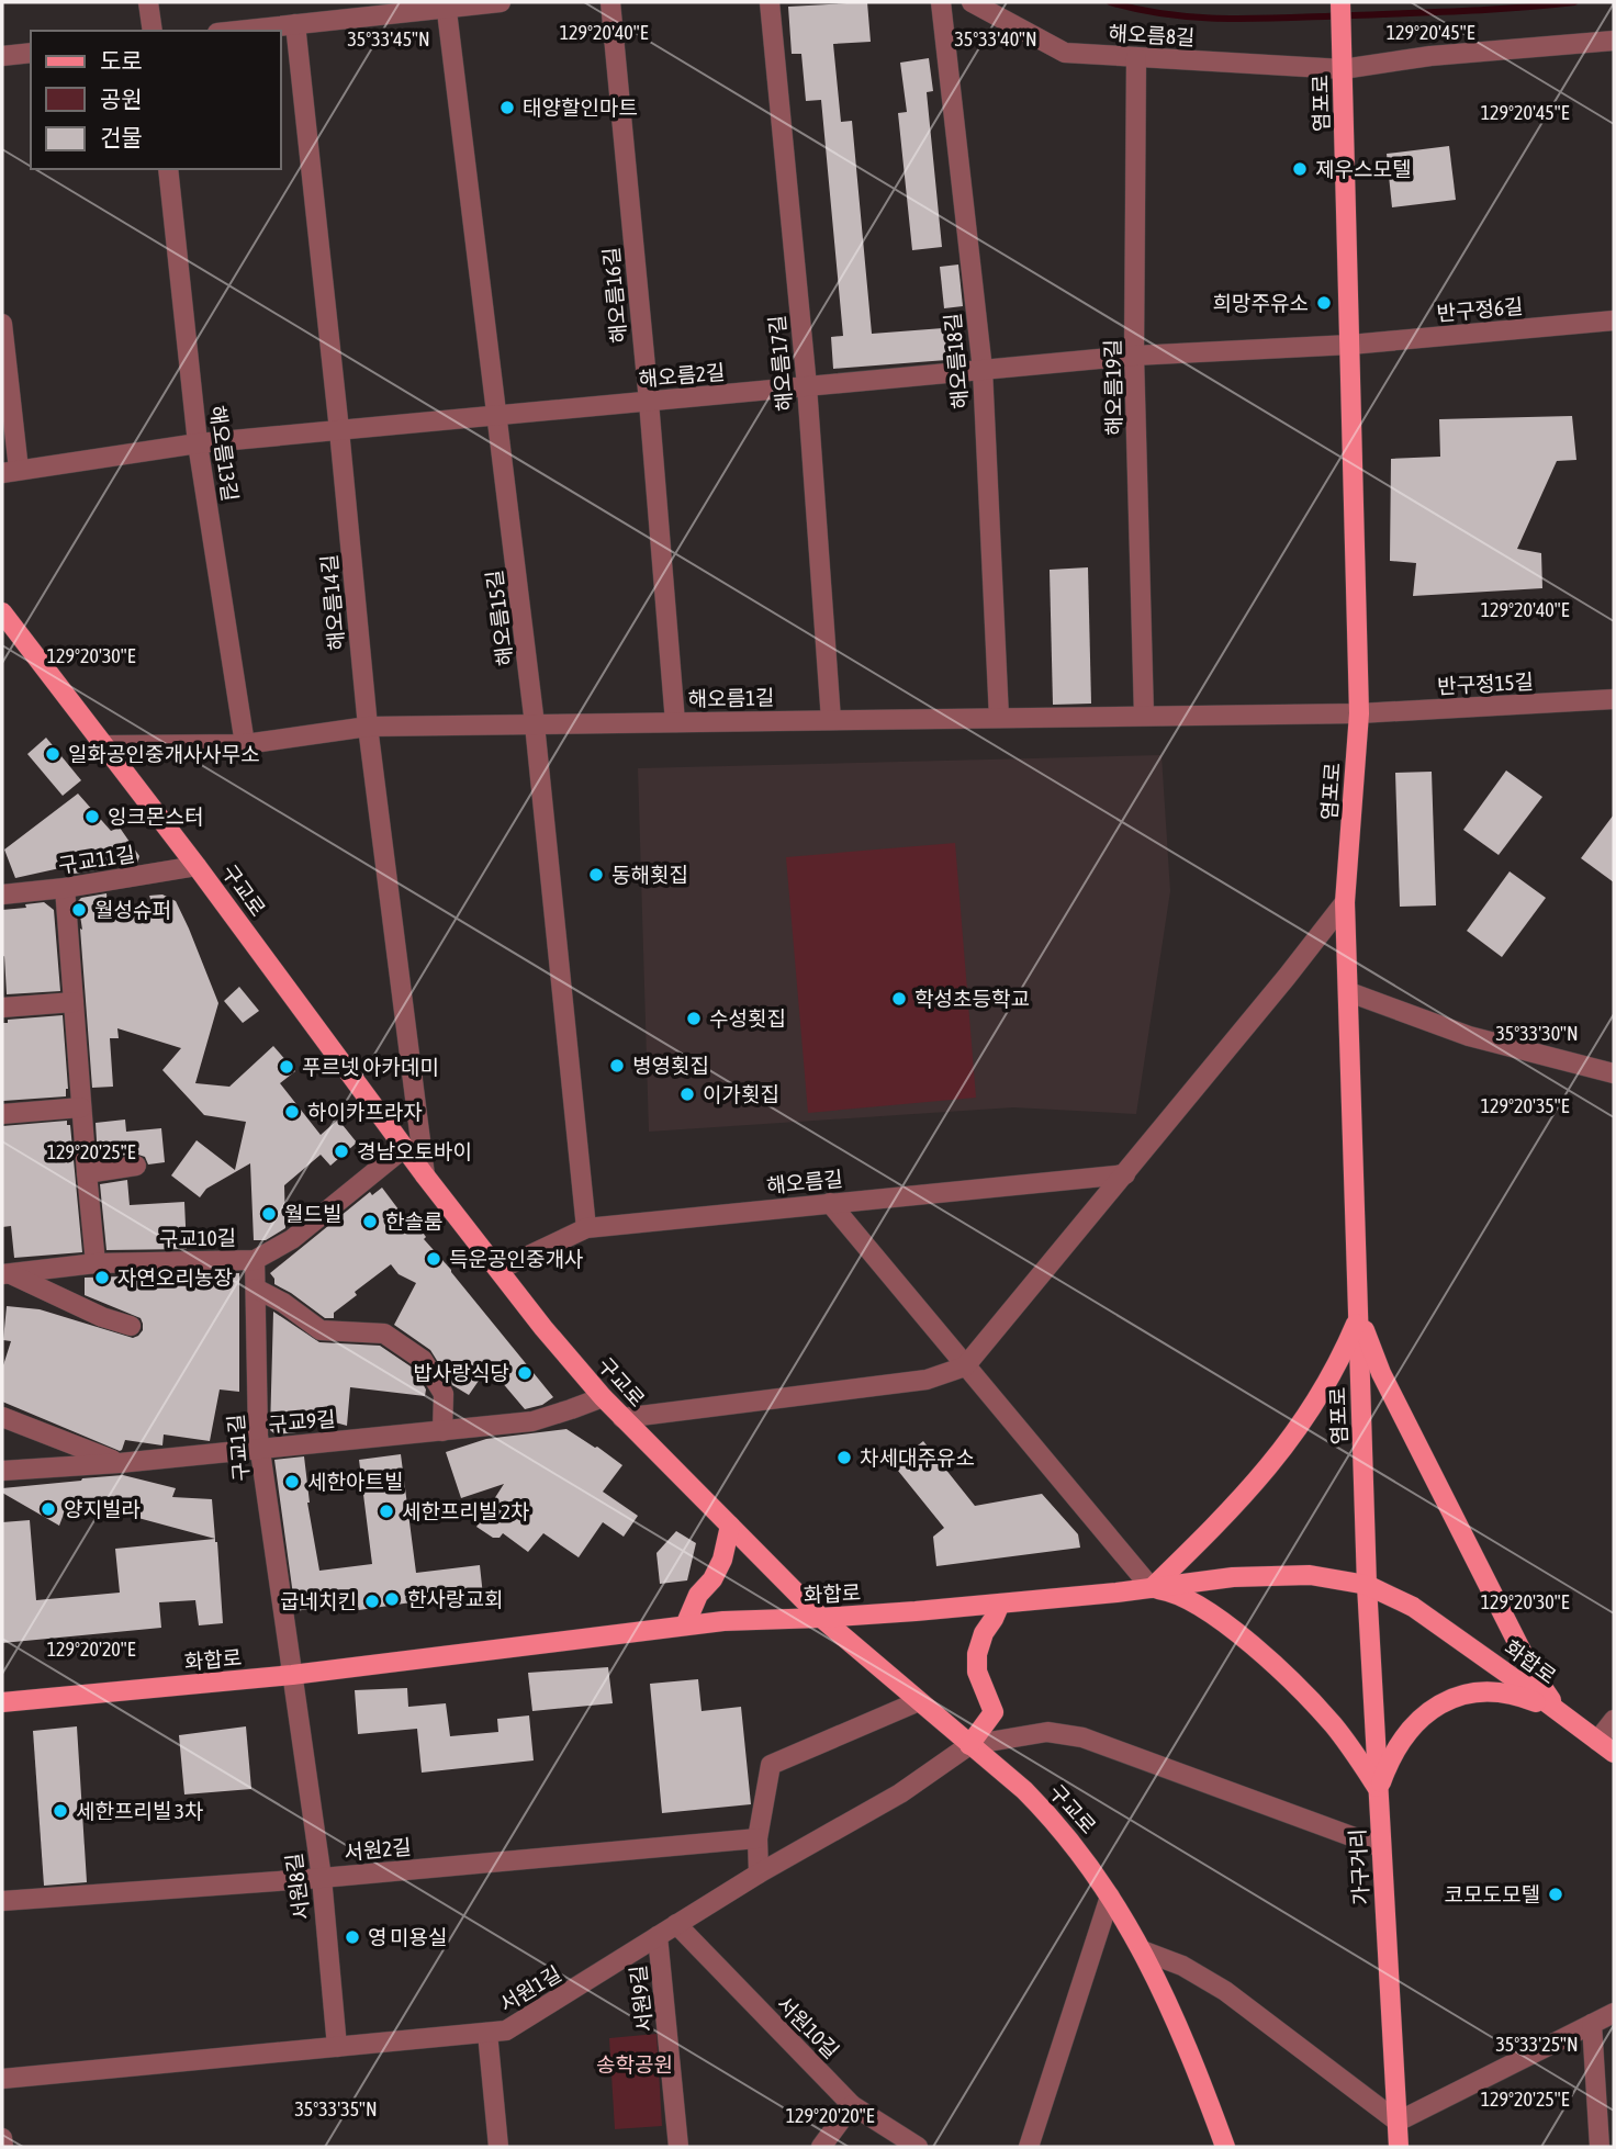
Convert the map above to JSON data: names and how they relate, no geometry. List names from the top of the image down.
{
  "streets": {
    "main road": [
      "염포로",
      "구교로",
      "화합로",
      "가구거리"
    ],
    "street": [
      "해오름8길",
      "해오름16길",
      "반구정6길",
      "해오름18길",
      "해오름17길",
      "해오름2길",
      "해오름19길",
      "해오름13길",
      "해오름14길",
      "해오름15길",
      "반구정15길",
      "해오름1길",
      "구교11길",
      "해오름길",
      "구교10길",
      "구교9길",
      "구교1길",
      "서원2길",
      "서원8길",
      "서원1길",
      "서원9길",
      "서원10길"
    ]
  },
  "crossings": [
    ["해오름8길", "염포로"],
    ["해오름8길", "해오름19길"],
    ["염포로", "반구정6길"],
    ["염포로", "해오름2길"],
    ["염포로", "반구정15길"],
    ["염포로", "해오름1길"],
    ["염포로", "화합로"],
    ["염포로", "가구거리"],
    ["해오름16길", "해오름2길"],
    ["해오름16길", "해오름1길"],
    ["반구정6길", "해오름2길"],
    ["해오름18길", "해오름2길"],
    ["해오름18길", "해오름1길"],
    ["해오름17길", "해오름2길"],
    ["해오름17길", "해오름1길"],
    ["해오름2길", "해오름19길"],
    ["해오름2길", "해오름13길"],
    ["해오름2길", "해오름14길"],
    ["해오름2길", "해오름15길"],
    ["해오름19길", "해오름1길"],
    ["해오름13길", "해오름1길"],
    ["해오름14길", "해오름1길"],
    ["해오름14길", "구교로"],
    ["해오름15길", "해오름1길"],
    ["해오름15길", "해오름길"],
    ["반구정15길", "해오름1길"],
    ["해오름1길", "구교로"],
    ["구교11길", "구교로"],
    ["구교로", "해오름길"],
    ["구교로", "구교10길"],
    ["구교로", "구교9길"],
    ["구교로", "화합로"],
    ["구교로", "서원1길"],
    ["구교10길", "구교1길"],
    ["구교9길", "구교1길"],
    ["구교1길", "화합로"],
    ["구교1길", "서원8길"],
    ["화합로", "가구거리"],
    ["화합로", "서원8길"],
    ["서원2길", "서원8길"],
    ["서원8길", "서원1길"],
    ["서원1길", "서원9길"],
    ["서원1길", "서원10길"]
  ],
  "parks": ["송학공원"],
  "places": [
    "태양할인마트",
    "제우스모텔",
    "희망주유소",
    "일화공인중개사사무소",
    "잉크몬스터",
    "동해횟집",
    "월성슈퍼",
    "학성초등학교",
    "수성횟집",
    "병영횟집",
    "푸르넷 아카데미",
    "이가횟집",
    "하이카프라자",
    "경남오토바이",
    "월드빌",
    "한솔룸",
    "득운공인중개사",
    "자연오리농장",
    "밥사랑식당",
    "차세대주유소",
    "세한아트빌",
    "양지빌라",
    "세한프리빌 2차",
    "한사랑교회",
    "굽네치킨",
    "세한프리빌 3차",
    "코모도모텔",
    "영 미용실"
  ],
  "legend": ["도로", "공원", "건물"],
  "coordinates": [
    "129°20'40\"E",
    "129°20'45\"E",
    "35°33'45\"N",
    "35°33'40\"N",
    "129°20'30\"E",
    "35°33'30\"N",
    "129°20'35\"E",
    "129°20'25\"E",
    "129°20'20\"E",
    "35°33'25\"N",
    "35°33'35\"N"
  ]
}
